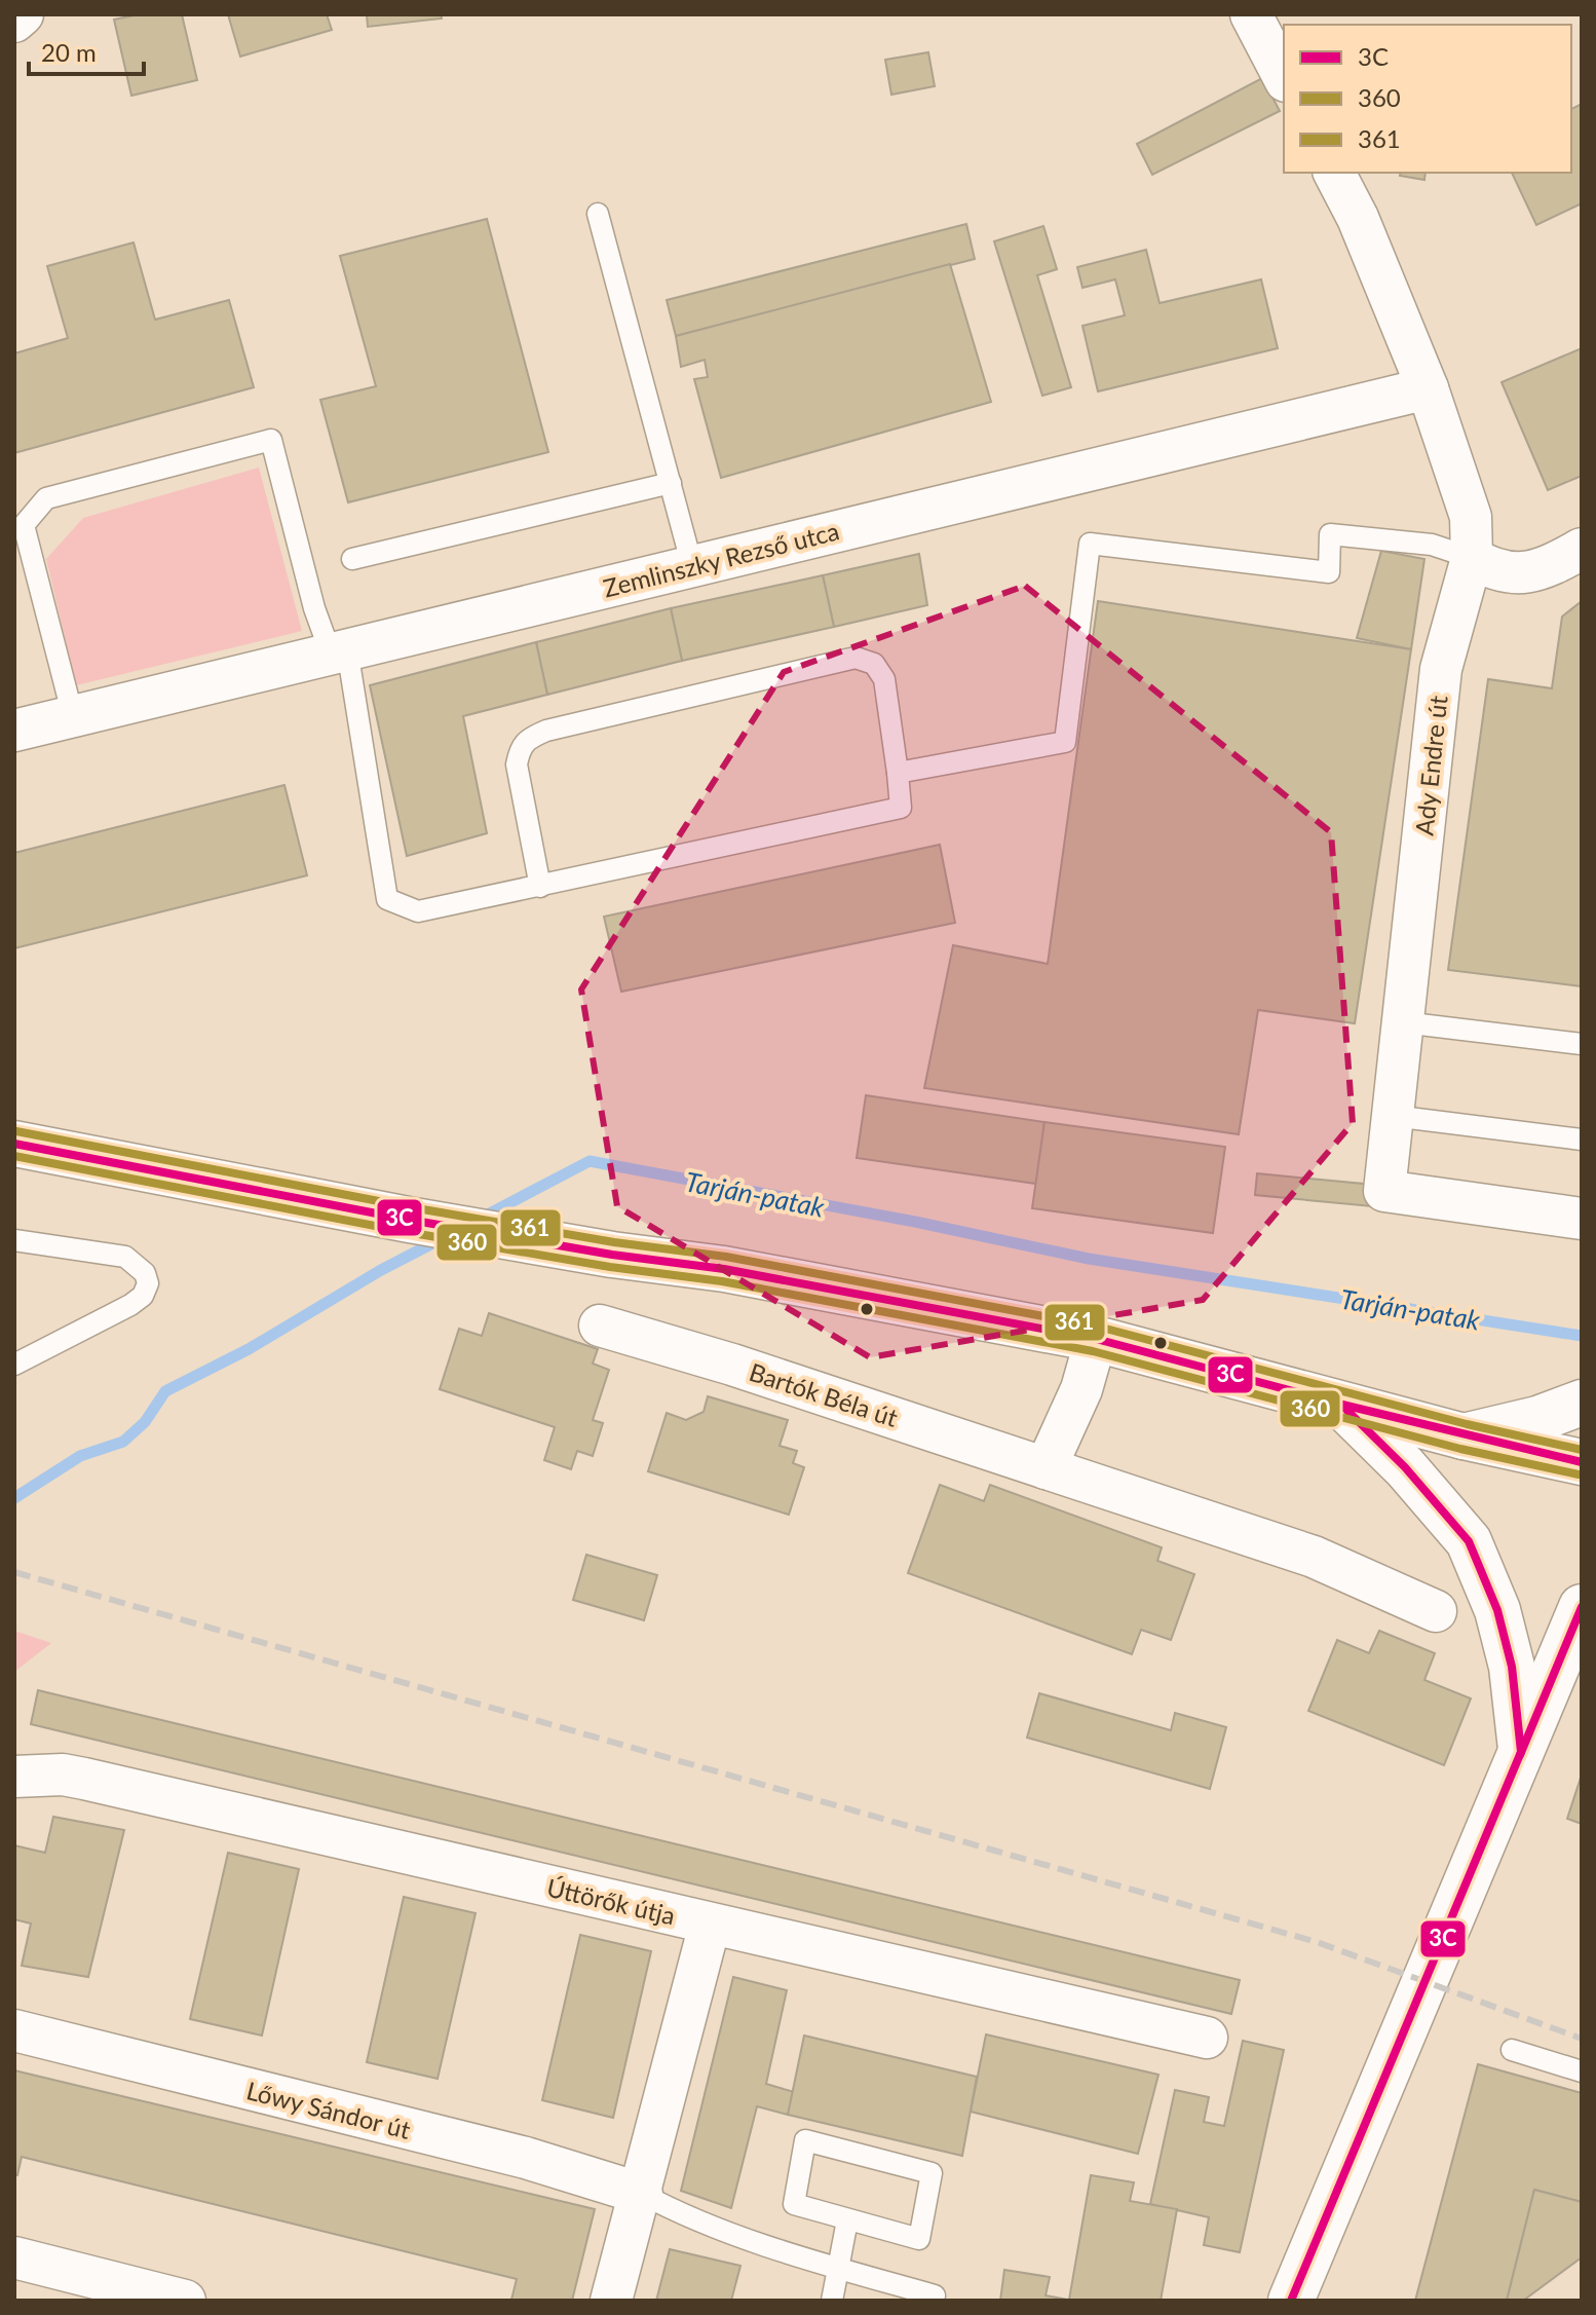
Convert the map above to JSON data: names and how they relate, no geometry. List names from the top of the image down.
{
  "streets": {
    "street": [
      "Zemlinszky Rezső utca",
      "Ady Endre út",
      "Bartók Béla út",
      "Úttörők útja",
      "Lőwy Sándor út"
    ]
  },
  "crossings": [
    ["Zemlinszky Rezső utca", "Ady Endre út"]
  ],
  "water": ["Tarján-patak"],
  "lines": ["transit line 361", "transit line 3C", "transit line 360"],
  "legend": ["3C", "360", "361"],
  "scale_bar": "20 m"
}
